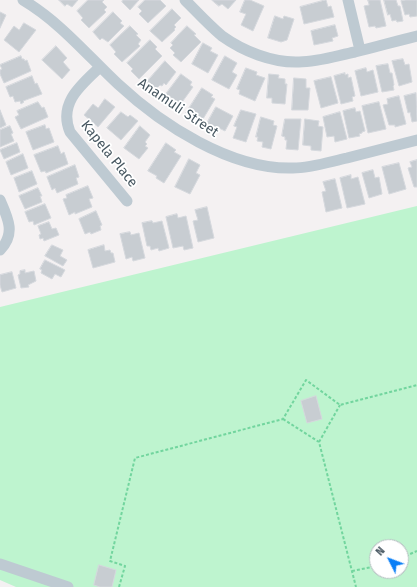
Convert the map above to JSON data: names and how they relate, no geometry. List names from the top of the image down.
{
  "streets": {
    "street": ["Anamuli Street", "Kapela Place"]
  },
  "crossings": [
    ["Anamuli Street", "Kapela Place"]
  ],
  "north": "top left"
}
